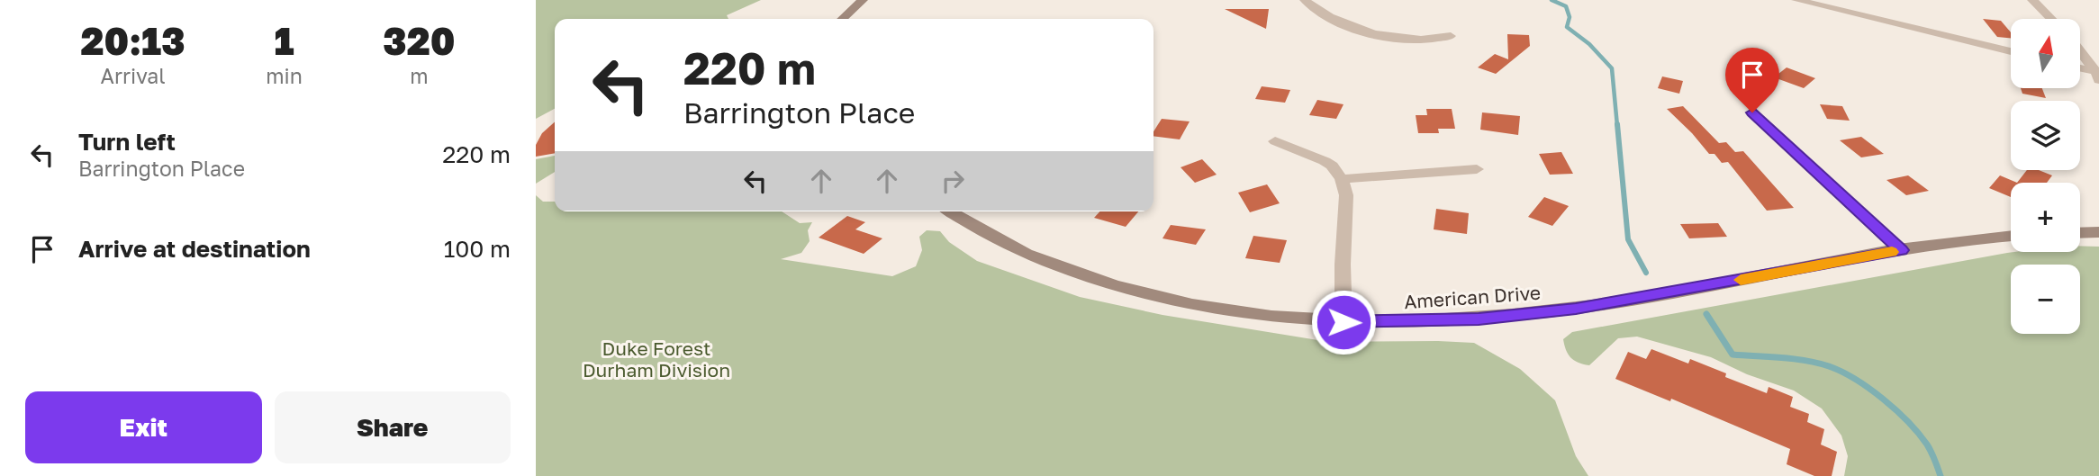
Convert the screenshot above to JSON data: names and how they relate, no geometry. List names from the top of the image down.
{
  "streets": {
    "street": ["American Drive"]
  },
  "parks": ["Duke Forest Durham Division"],
  "north": "top",
  "page": {
    "eta": [
      "20:13",
      "Arrival",
      "1",
      "min",
      "320",
      "m"
    ],
    "map_buttons": ["+", "−"],
    "turn": ["220 m", "Barrington Place"],
    "list": [
      {
        "name": "Turn left",
        "note": "Barrington Place",
        "value": "220 m"
      },
      {
        "name": "Arrive at destination",
        "value": "100 m"
      }
    ],
    "buttons": ["Exit", "Share"]
  }
}
